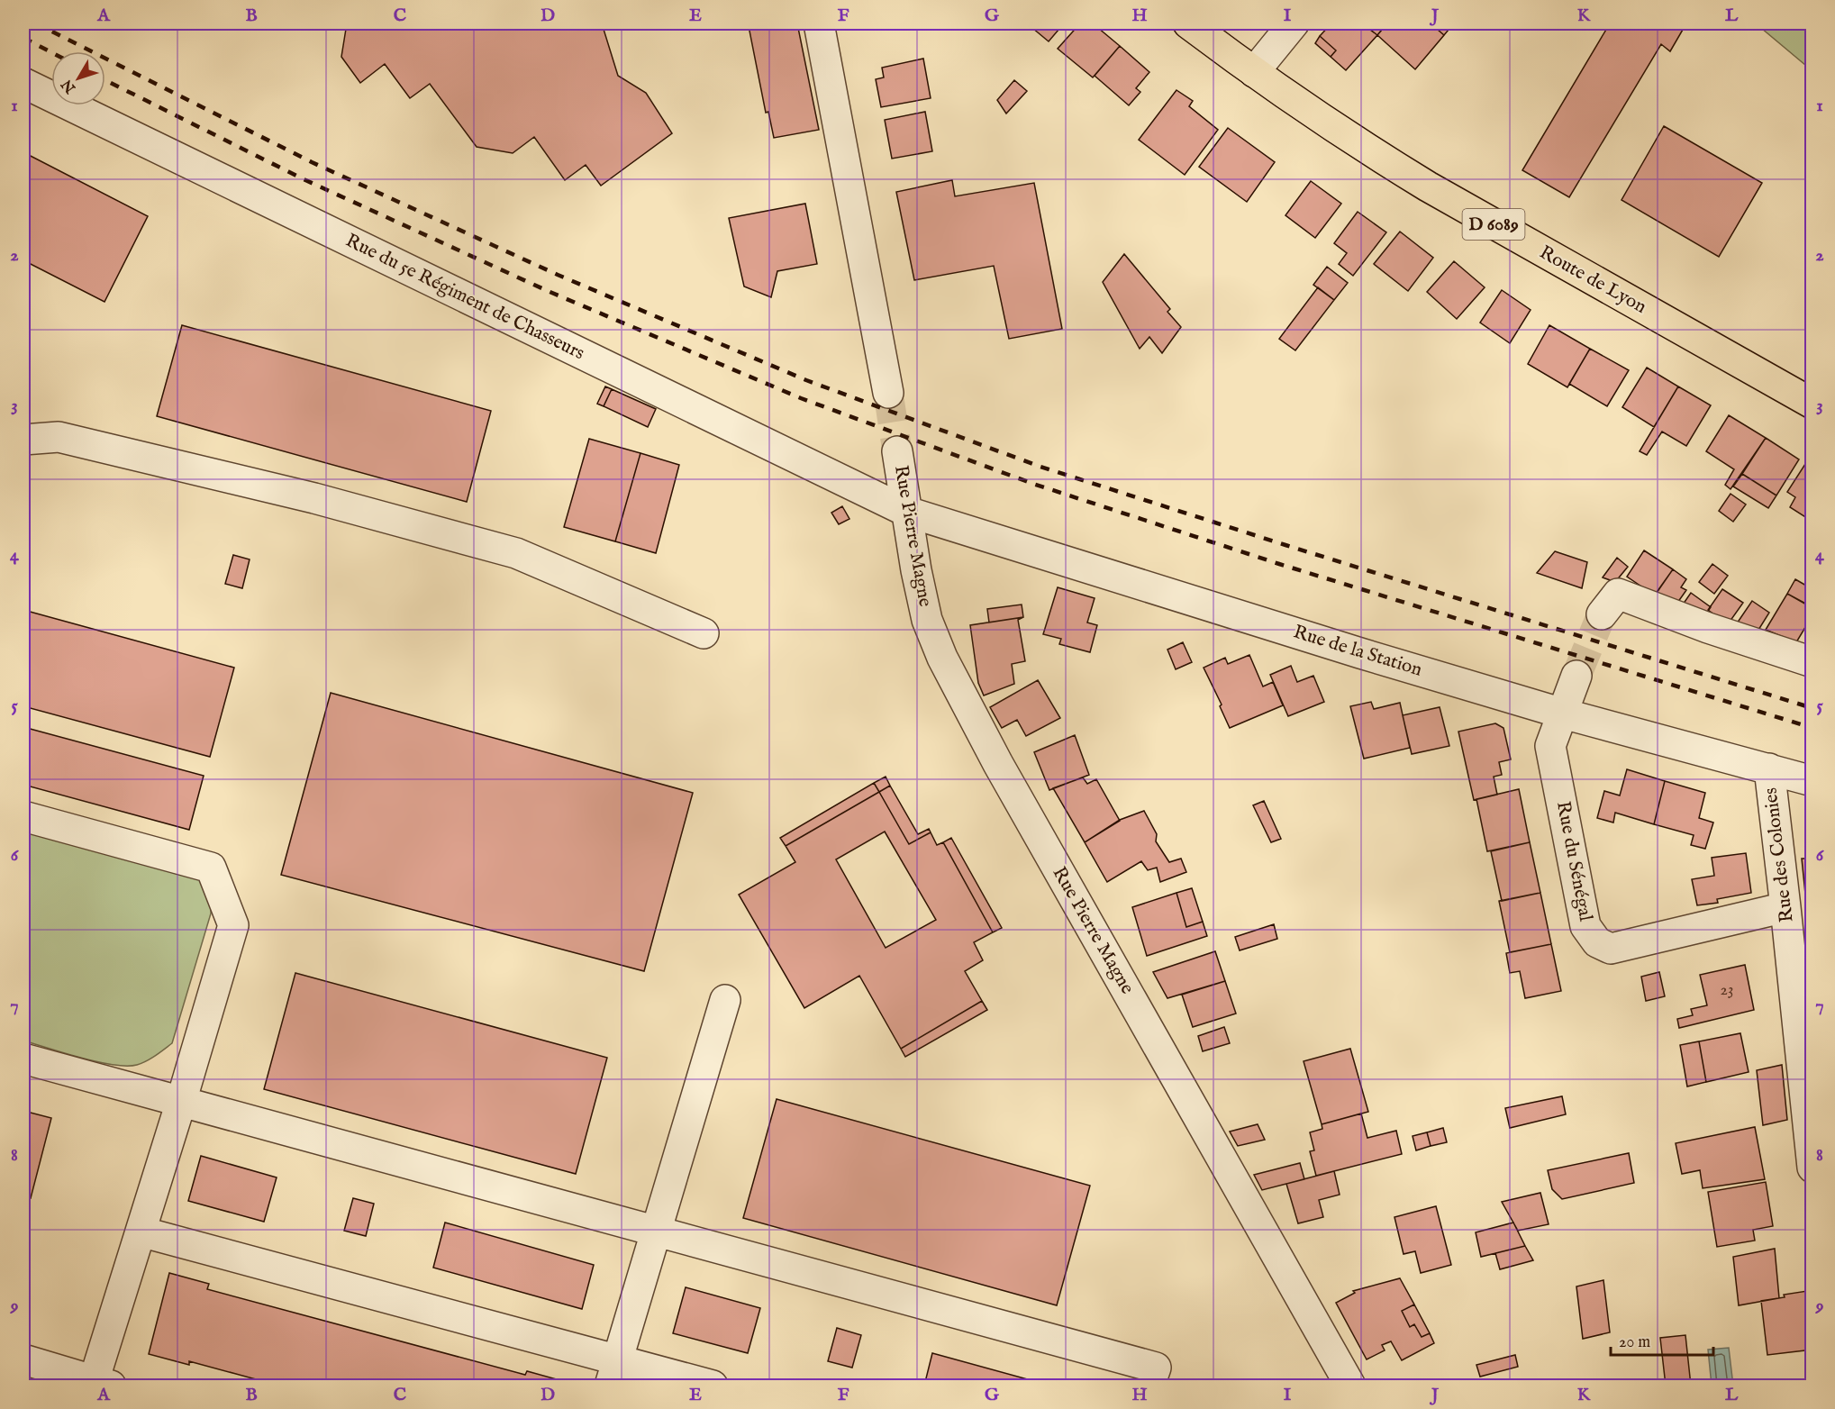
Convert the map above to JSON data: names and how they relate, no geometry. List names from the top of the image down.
{
  "streets": {
    "main road": ["D 6089", "Route de Lyon"],
    "street": [
      "Rue du 5e Régiment de Chasseurs",
      "Rue Pierre Magne",
      "Rue de la Station",
      "Rue des Colonies",
      "Rue du Sénégal"
    ]
  },
  "crossings": [
    ["Rue du 5e Régiment de Chasseurs", "Rue Pierre Magne"],
    ["Rue du 5e Régiment de Chasseurs", "Rue de la Station"],
    ["Rue Pierre Magne", "Rue de la Station"],
    ["Rue de la Station", "Rue des Colonies"],
    ["Rue de la Station", "Rue du Sénégal"],
    ["Rue des Colonies", "Rue du Sénégal"]
  ],
  "house_numbers": ["23"],
  "scale_bar": "20 m",
  "north": "bottom left",
  "grid": {
    "columns": [
      "A",
      "B",
      "C",
      "D",
      "E",
      "F",
      "G",
      "H",
      "I",
      "J",
      "K",
      "L"
    ],
    "rows": [
      "1",
      "2",
      "3",
      "4",
      "5",
      "6",
      "7",
      "8",
      "9"
    ]
  }
}
